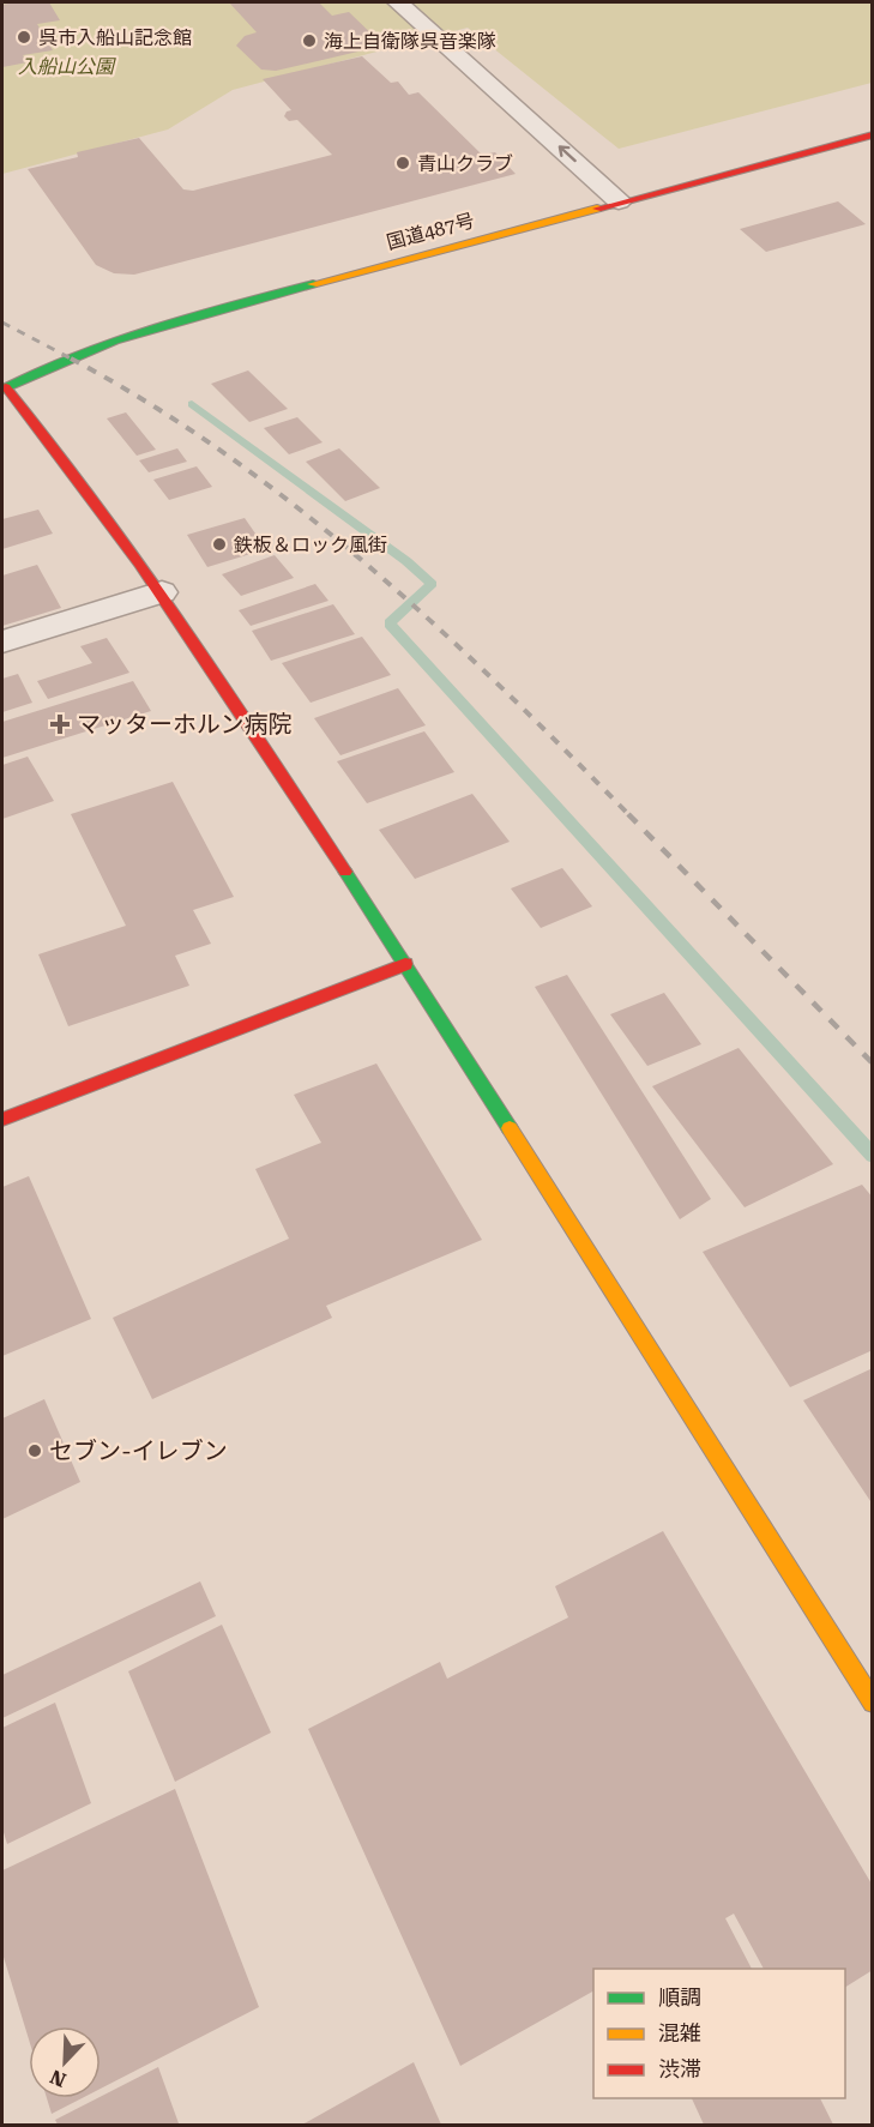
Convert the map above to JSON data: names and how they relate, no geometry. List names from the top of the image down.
{
  "streets": {
    "main road": ["国道487号"]
  },
  "parks": ["入船山公園"],
  "places": {
    "other": [
      "呉市入船山記念館",
      "海上自衛隊呉音楽隊",
      "青山クラブ",
      "鉄板＆ロック風街",
      "セブン-イレブン"
    ],
    "health": ["マッターホルン病院"]
  },
  "legend": ["順調", "混雑", "渋滞"],
  "north": "bottom left"
}
